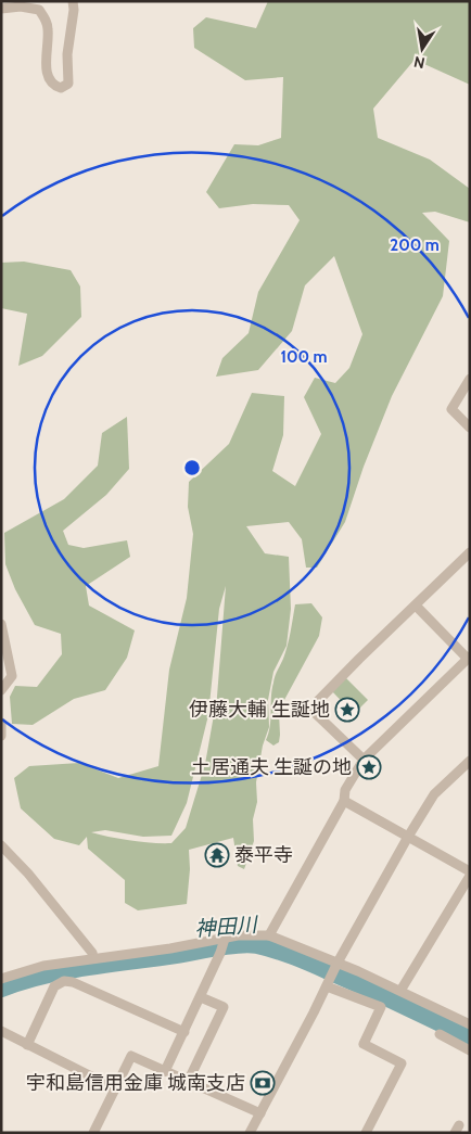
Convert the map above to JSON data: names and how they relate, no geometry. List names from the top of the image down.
{
  "water": ["神田川"],
  "places": {
    "place": ["伊藤大輔 生誕地", "土居通夫 生誕の地"],
    "temple": ["泰平寺"],
    "bank": ["宇和島信用金庫 城南支店"]
  },
  "north": "bottom",
  "rings": ["200 m", "100 m"]
}
